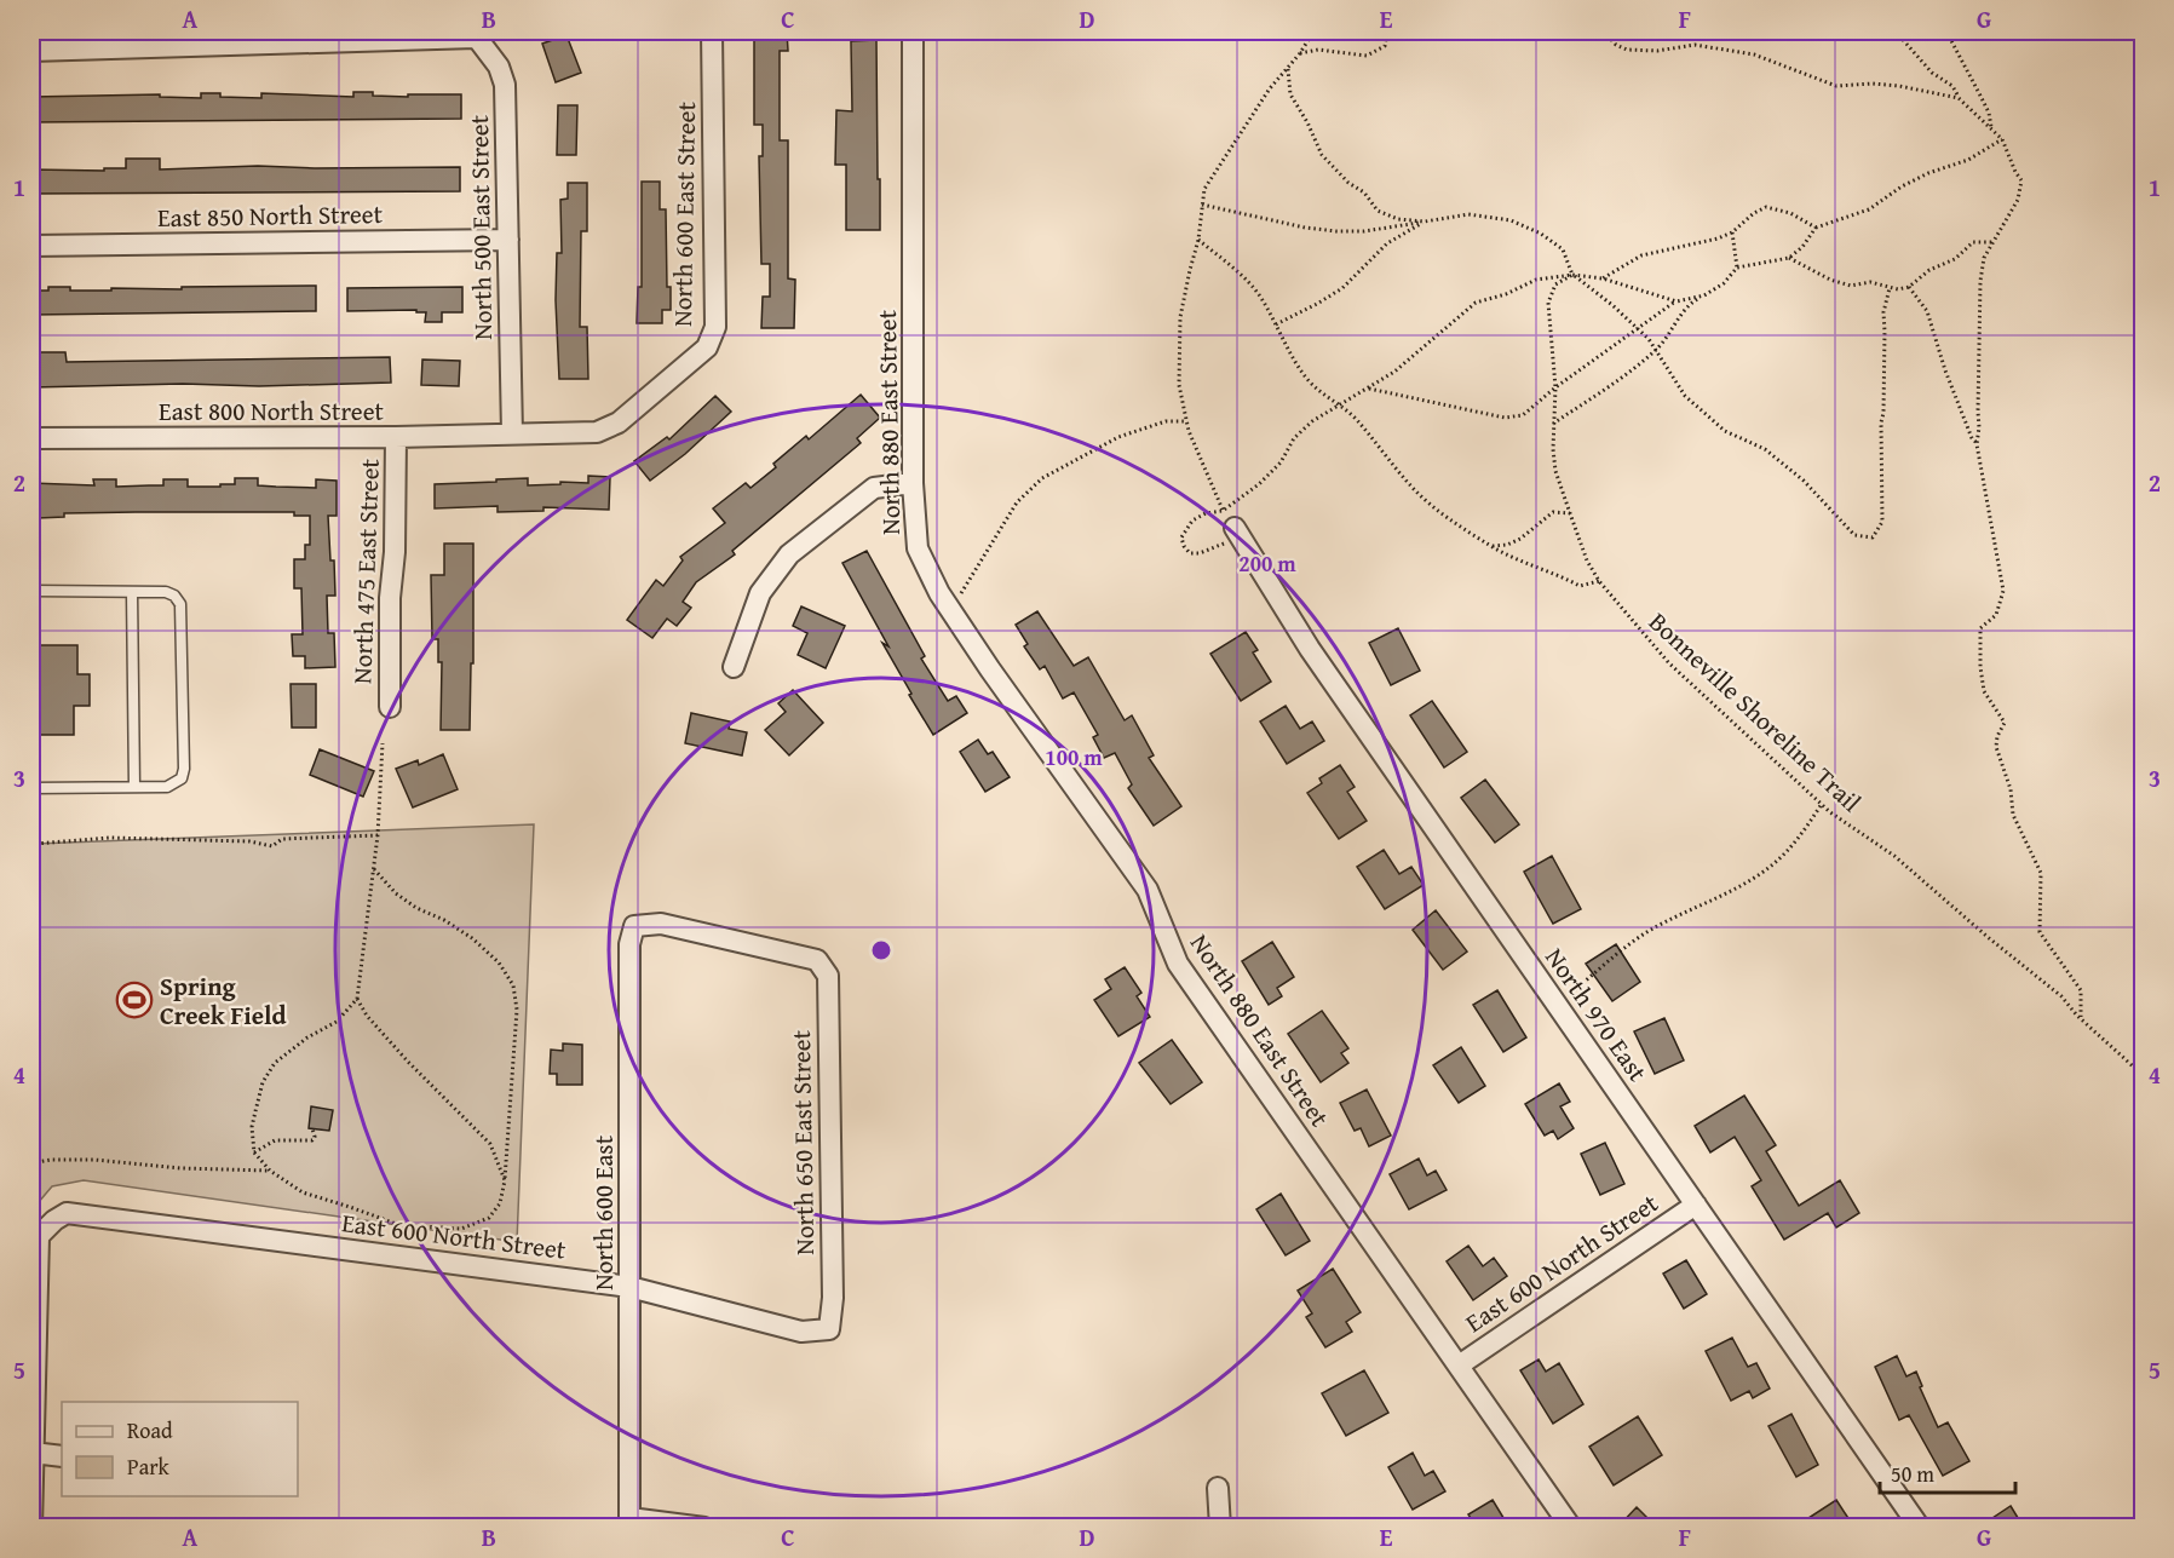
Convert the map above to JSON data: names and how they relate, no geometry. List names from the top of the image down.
{
  "streets": {
    "street": [
      "North 600 East Street",
      "East 850 North Street",
      "North 500 East Street",
      "East 800 North Street",
      "North 880 East Street",
      "North 475 East Street",
      "North 970 East",
      "North 650 East Street",
      "North 600 East",
      "East 600 North Street"
    ],
    "path": ["Bonneville Shoreline Trail"]
  },
  "crossings": [
    ["North 600 East Street", "North 500 East Street"],
    ["North 600 East Street", "East 800 North Street"],
    ["East 850 North Street", "North 500 East Street"],
    ["North 500 East Street", "East 800 North Street"],
    ["East 800 North Street", "North 475 East Street"],
    ["North 880 East Street", "East 600 North Street"],
    ["North 970 East", "East 600 North Street"],
    ["North 650 East Street", "North 600 East"],
    ["North 650 East Street", "East 600 North Street"],
    ["North 600 East", "East 600 North Street"]
  ],
  "places": {
    "sports": ["Spring Creek Field"]
  },
  "legend": ["Road", "Park"],
  "scale_bar": "50 m",
  "grid": {
    "columns": [
      "A",
      "B",
      "C",
      "D",
      "E",
      "F",
      "G"
    ],
    "rows": [
      "1",
      "2",
      "3",
      "4",
      "5"
    ]
  },
  "rings": ["200 m", "100 m"]
}
